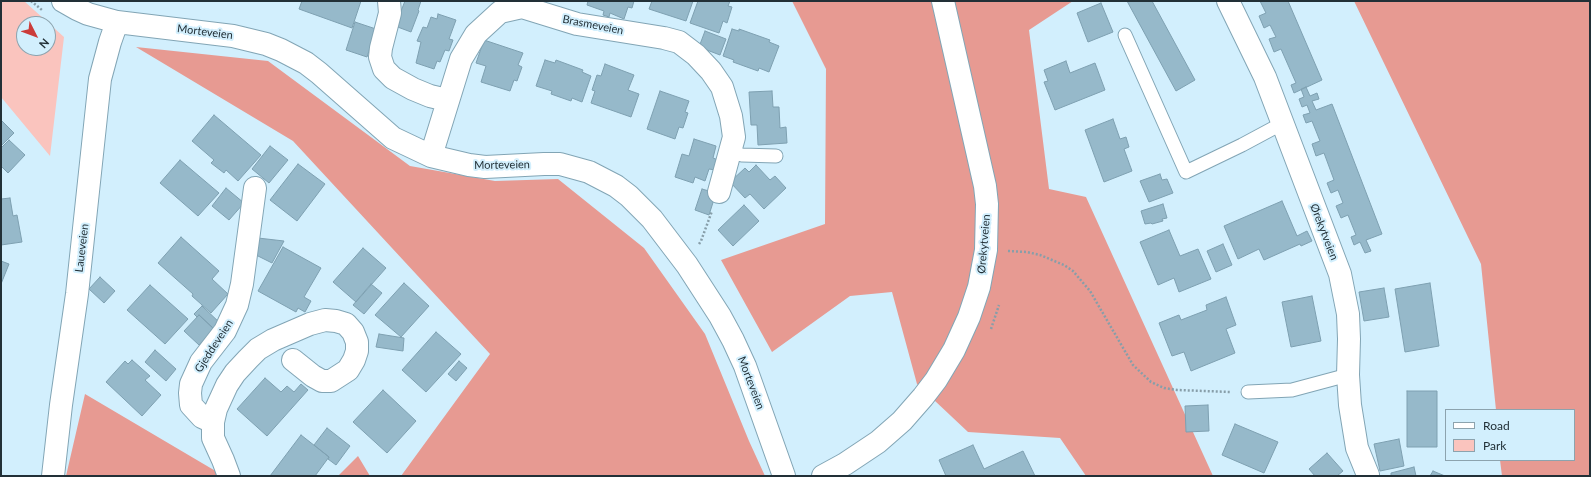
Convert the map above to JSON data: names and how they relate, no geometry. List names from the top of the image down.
{
  "streets": {
    "street": [
      "Brasmeveien",
      "Morteveien",
      "Ørekytveien",
      "Laueveien",
      "Gjeddeveien"
    ]
  },
  "crossings": [
    ["Brasmeveien", "Morteveien"],
    ["Morteveien", "Laueveien"]
  ],
  "legend": ["Road", "Park"],
  "north": "bottom right"
}
